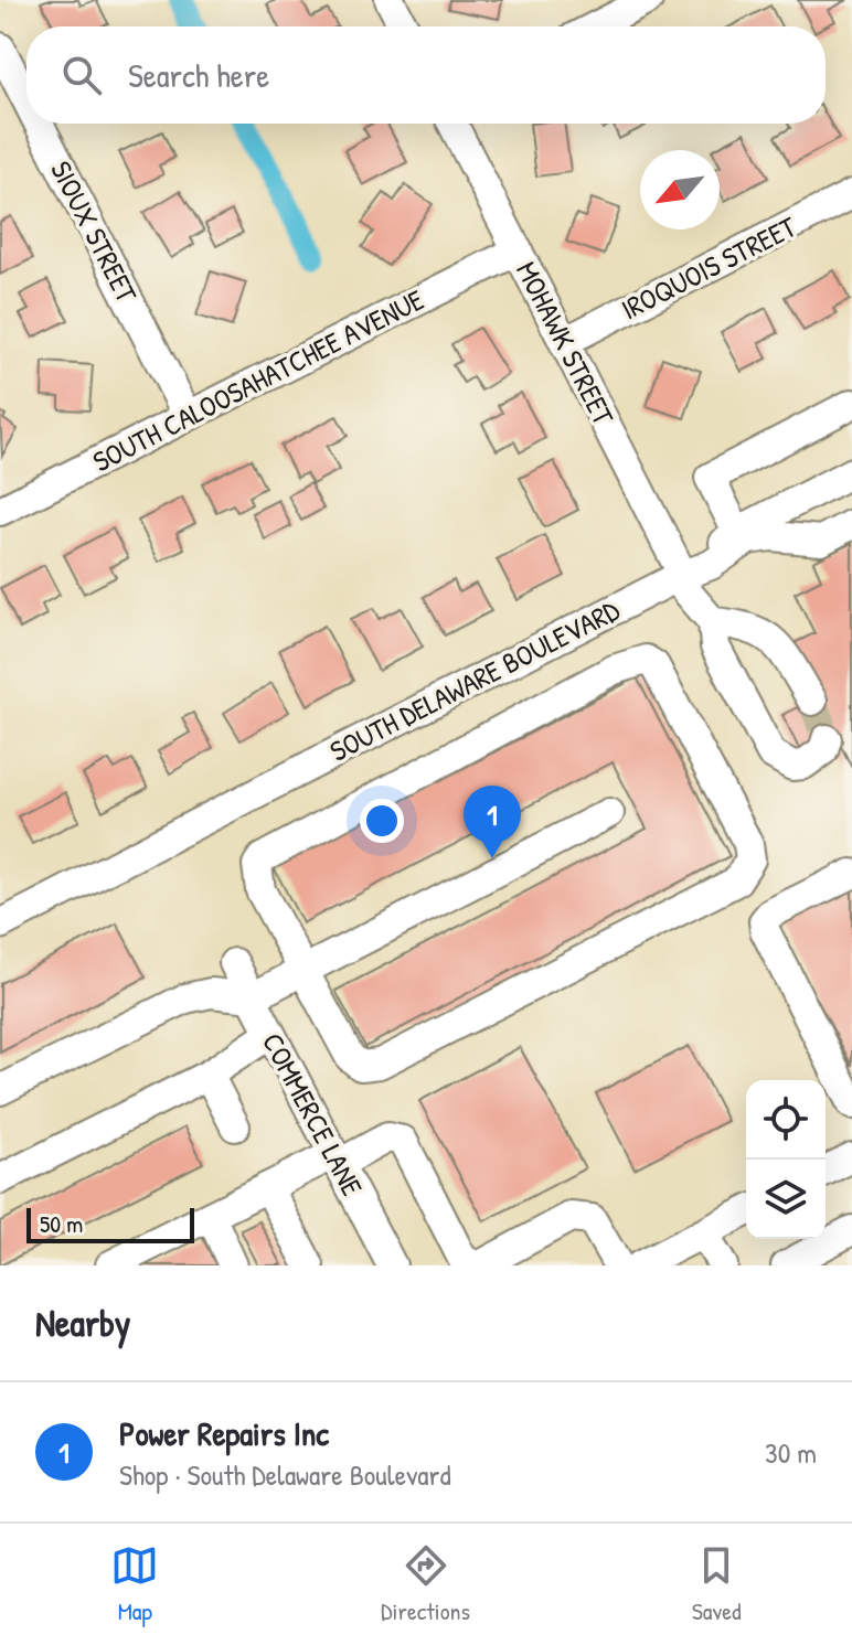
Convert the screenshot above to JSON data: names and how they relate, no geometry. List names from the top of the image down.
{
  "streets": {
    "street": [
      "SIOUX STREET",
      "IROQUOIS STREET",
      "MOHAWK STREET",
      "SOUTH CALOOSAHATCHEE AVENUE",
      "SOUTH DELAWARE BOULEVARD",
      "COMMERCE LANE"
    ]
  },
  "crossings": [
    ["SIOUX STREET", "SOUTH CALOOSAHATCHEE AVENUE"],
    ["IROQUOIS STREET", "MOHAWK STREET"],
    ["MOHAWK STREET", "SOUTH CALOOSAHATCHEE AVENUE"],
    ["MOHAWK STREET", "SOUTH DELAWARE BOULEVARD"]
  ],
  "scale_bar": "50 m",
  "north": "bottom left",
  "page": {
    "search": "Search here",
    "pins": "1",
    "scale": "50 m",
    "heading": "Nearby",
    "list": [
      {
        "mark": "1",
        "name": "Power Repairs Inc",
        "note": "Shop · South Delaware Boulevard",
        "value": "30 m"
      }
    ],
    "nav": ["Map", "Directions", "Saved"]
  }
}
